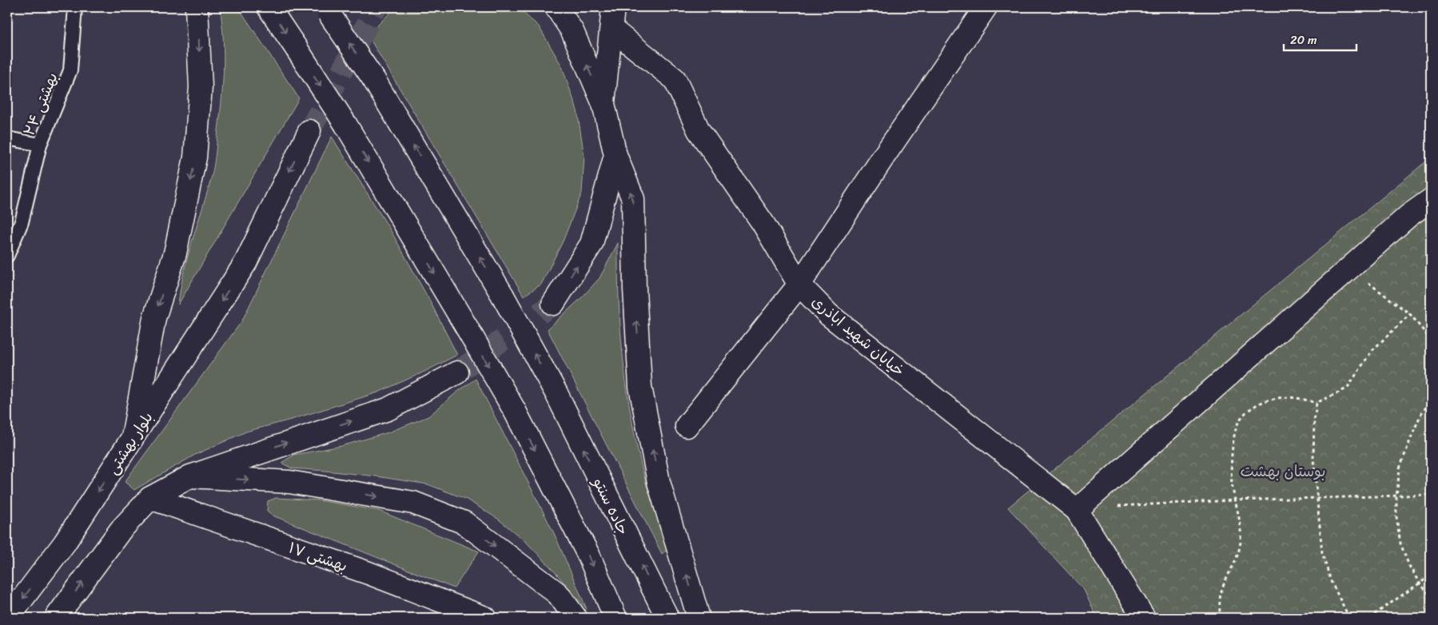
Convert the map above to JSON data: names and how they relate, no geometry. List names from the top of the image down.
{
  "streets": {
    "main road": [
      "خیابان شهید اباذری",
      "بلوار بهشتی",
      "جاده سنتو",
      "بهشتی ۱۷"
    ],
    "lane": ["بهشتی ۲۴"]
  },
  "parks": ["بوستان بهشت"],
  "scale_bar": "20 m"
}
